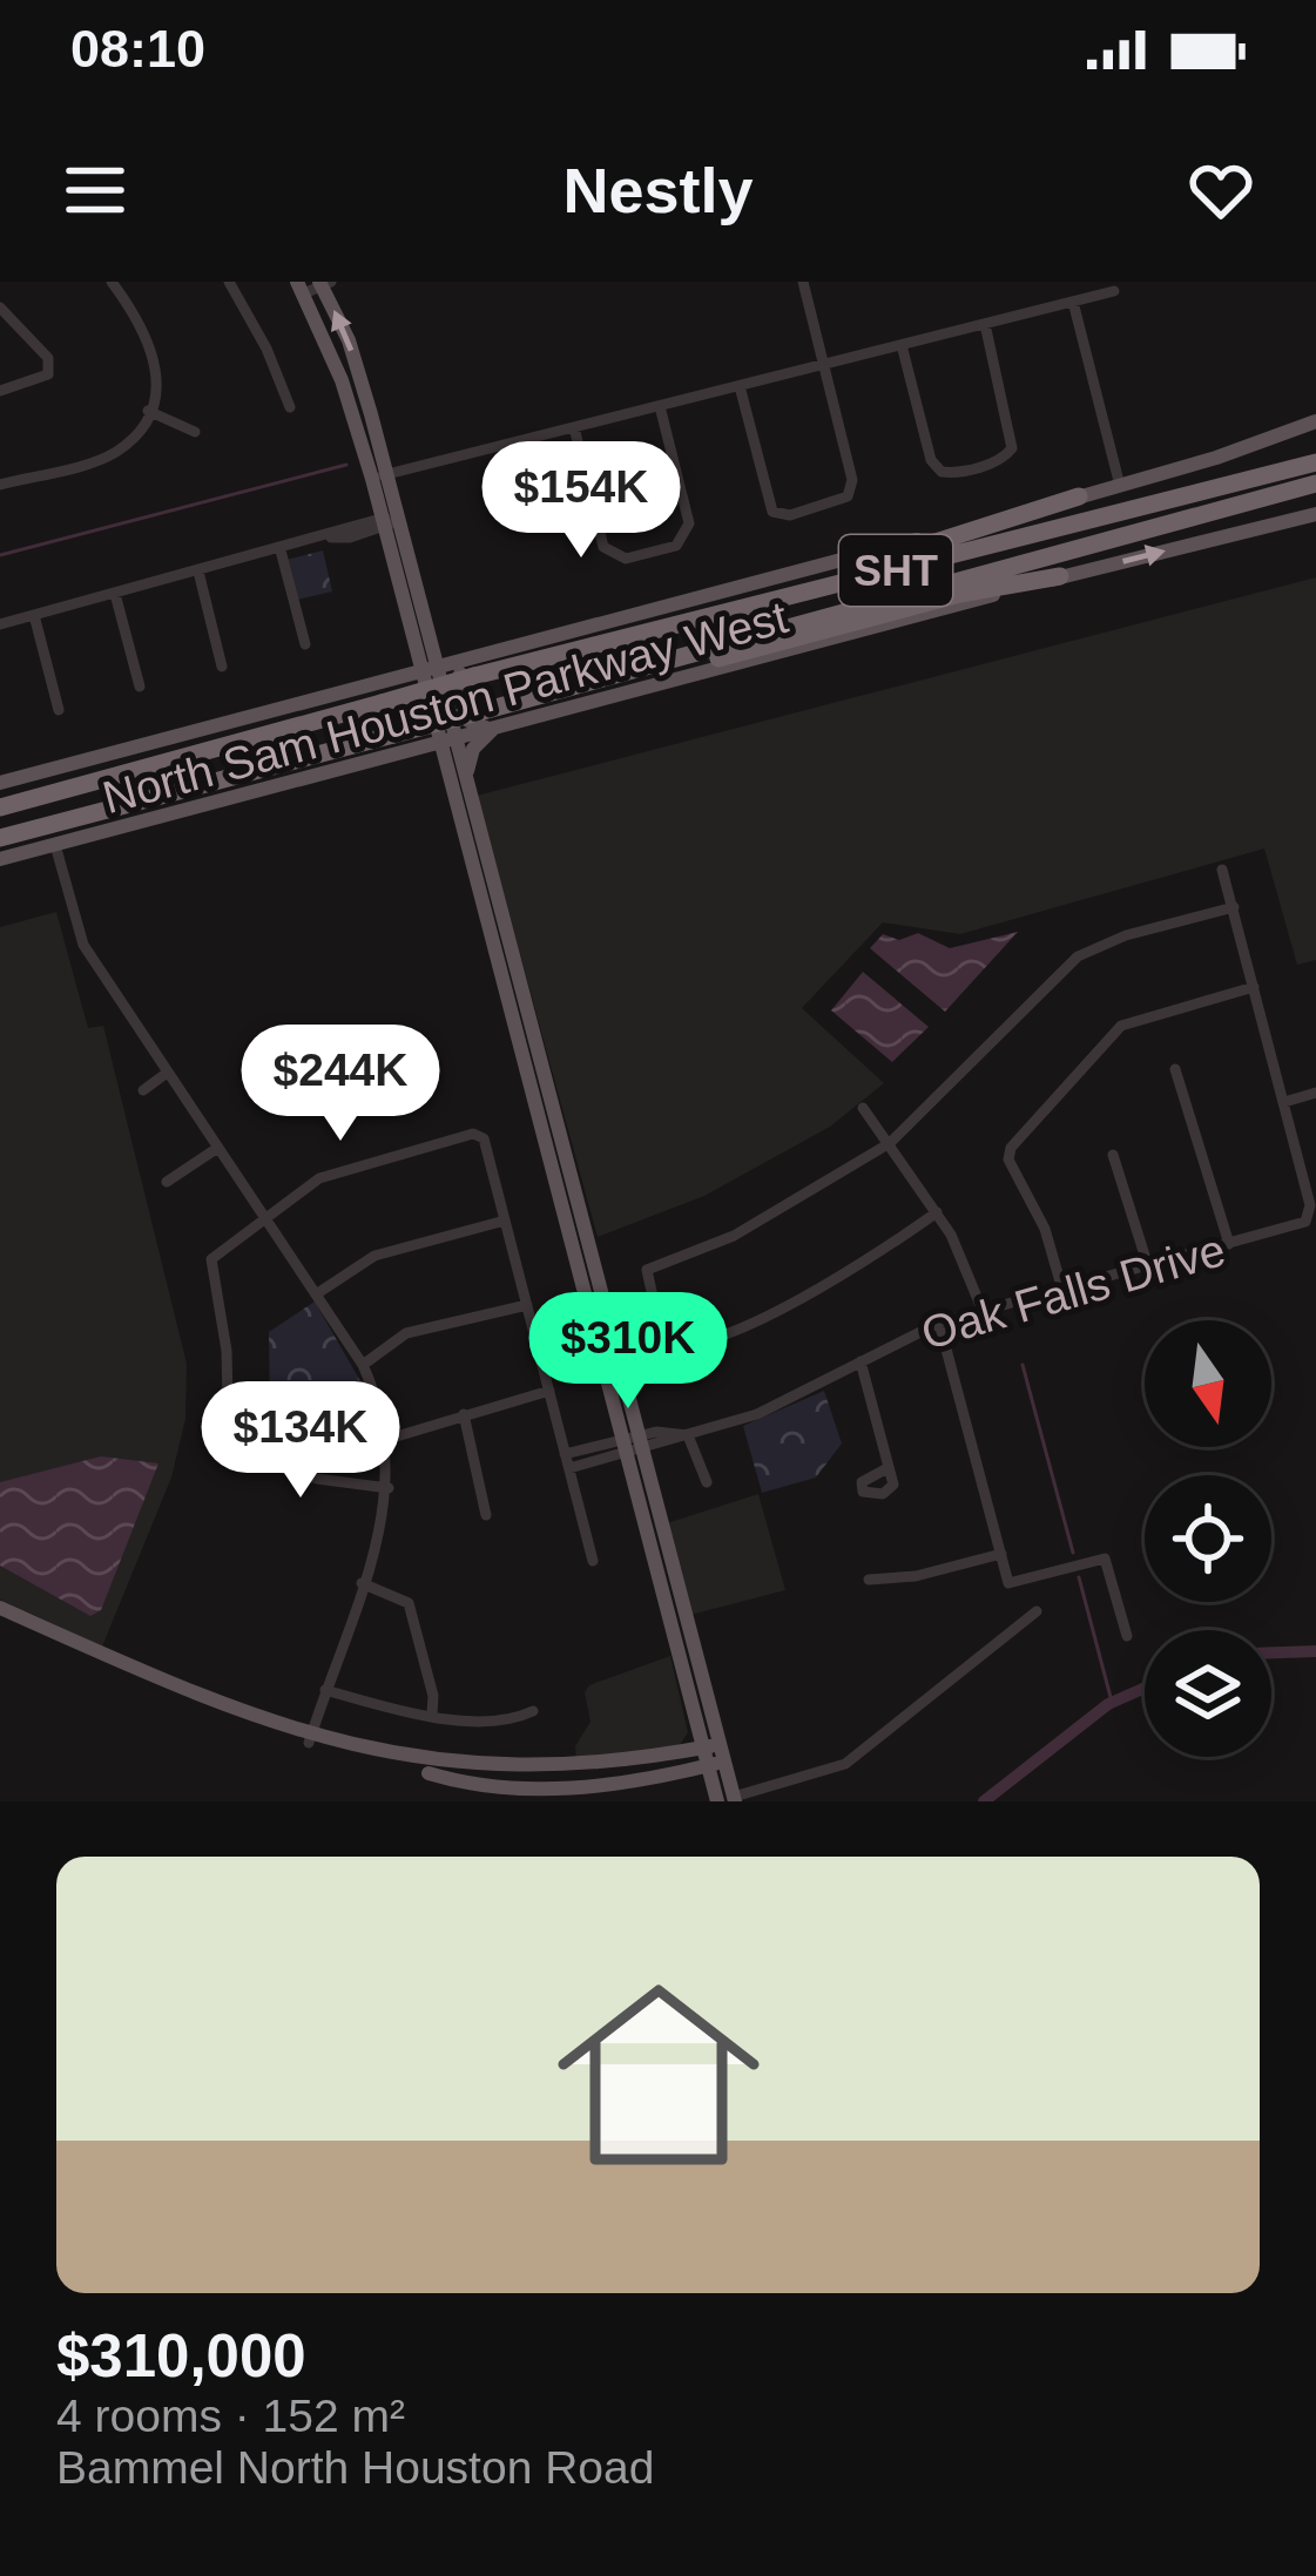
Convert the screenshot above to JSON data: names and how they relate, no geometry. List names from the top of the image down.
{
  "streets": {
    "highway": ["SHT"],
    "main road": ["North Sam Houston Parkway West"],
    "street": ["Oak Falls Drive"]
  },
  "crossings": [
    ["SHT", "North Sam Houston Parkway West"]
  ],
  "north": "bottom",
  "page": {
    "status": "08:10",
    "header": "Nestly",
    "price": [
      "$154K",
      "$244K",
      "$310K",
      "$134K"
    ],
    "list": [
      {
        "name": "$310,000",
        "note": "4 rooms · 152 m² · Bammel North Houston Road"
      }
    ]
  }
}
